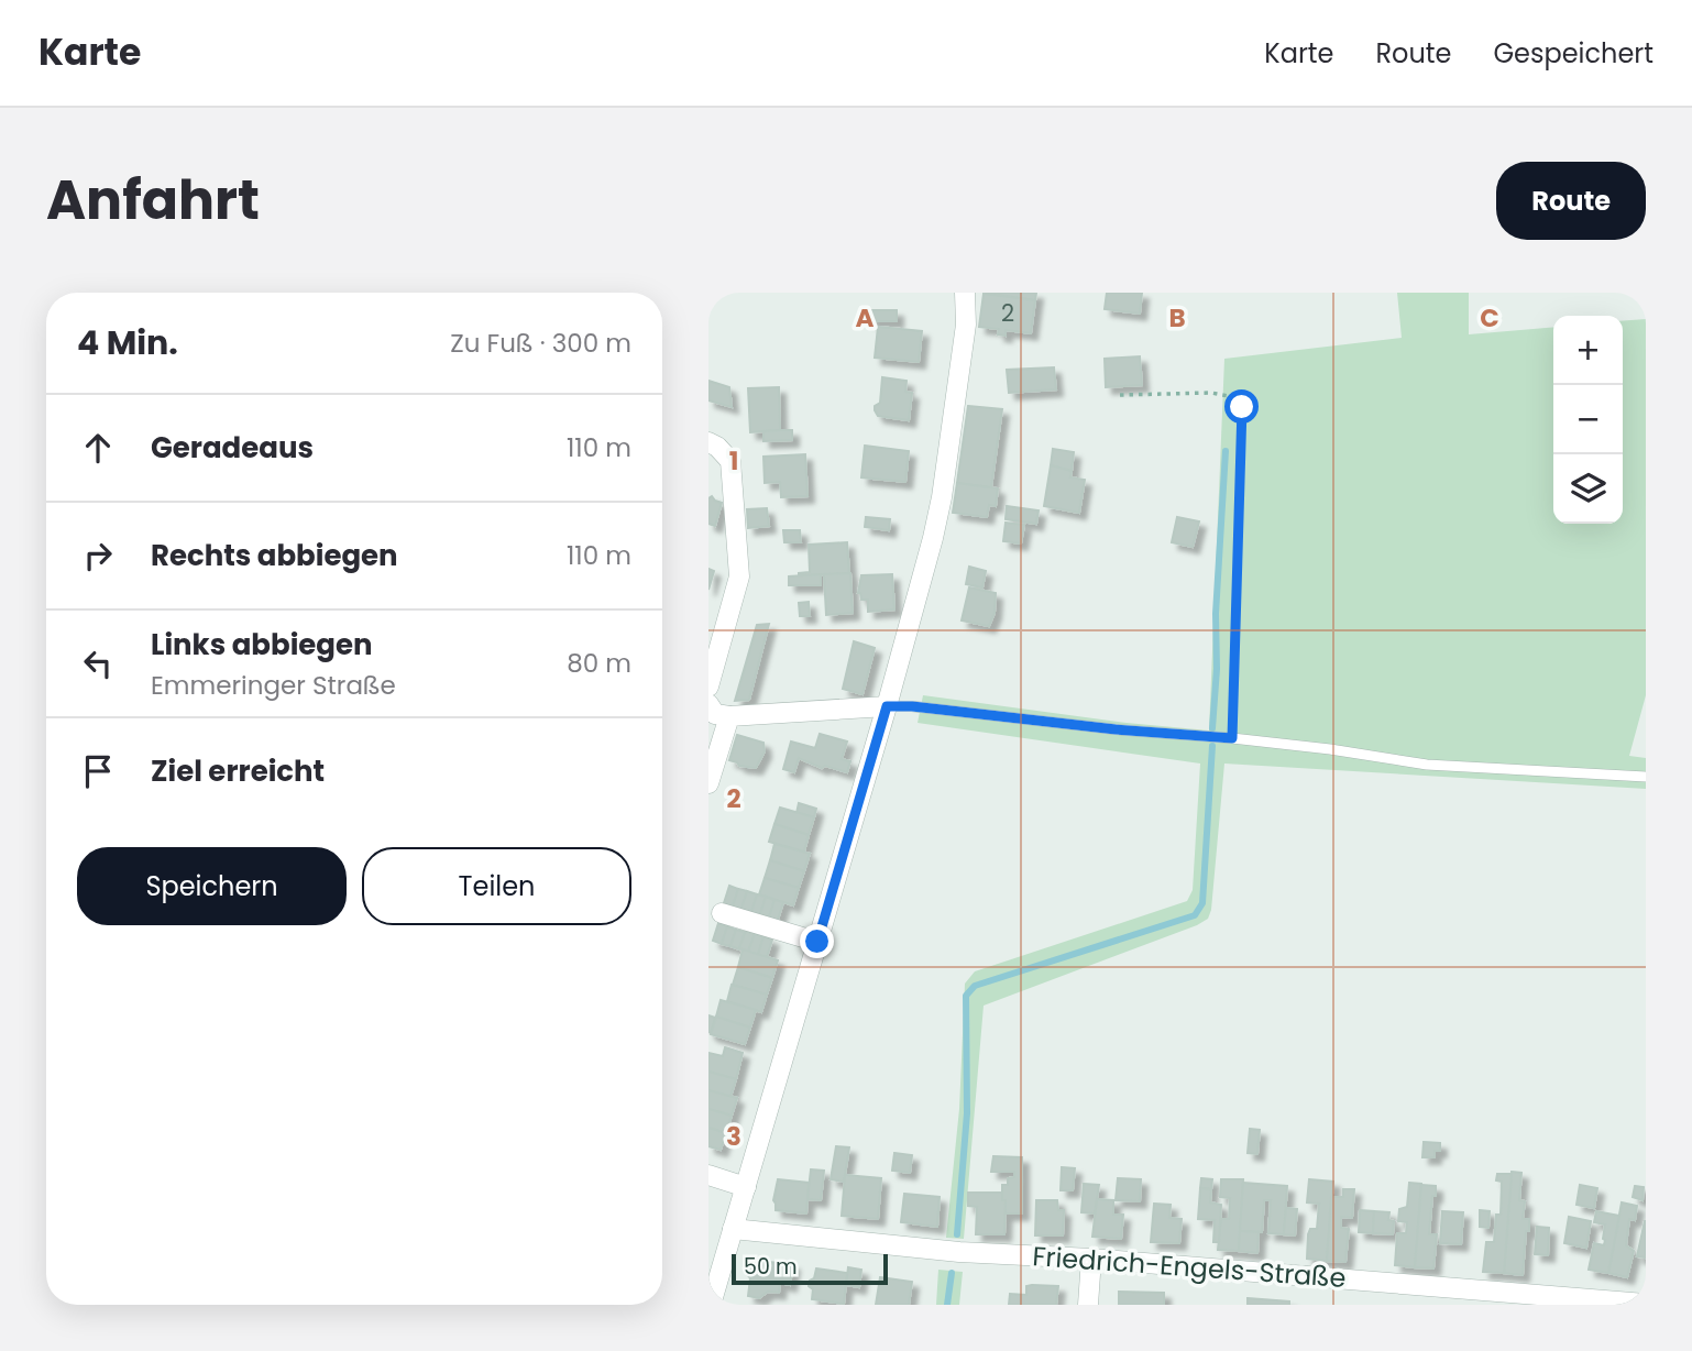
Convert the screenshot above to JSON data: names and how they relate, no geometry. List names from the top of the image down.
{
  "streets": {
    "street": ["Friedrich-Engels-Straße"]
  },
  "house_numbers": ["2"],
  "scale_bar": "50 m",
  "page": {
    "header": "Karte",
    "nav": ["Karte", "Route", "Gespeichert"],
    "title": "Anfahrt",
    "buttons": [
      "Route",
      ["Speichern", "Teilen"]
    ],
    "heading": ["4 Min.", "Zu Fuß · 300 m"],
    "map_buttons": ["+", "−"],
    "list": [
      ["Geradeaus", "110 m"],
      ["Rechts abbiegen", "110 m"],
      ["Links abbiegen", "Emmeringer Straße", "80 m"],
      "Ziel erreicht"
    ],
    "scale": "50 m"
  },
  "grid": {
    "columns": ["A", "B", "C"],
    "rows": ["1", "2", "3"]
  }
}
